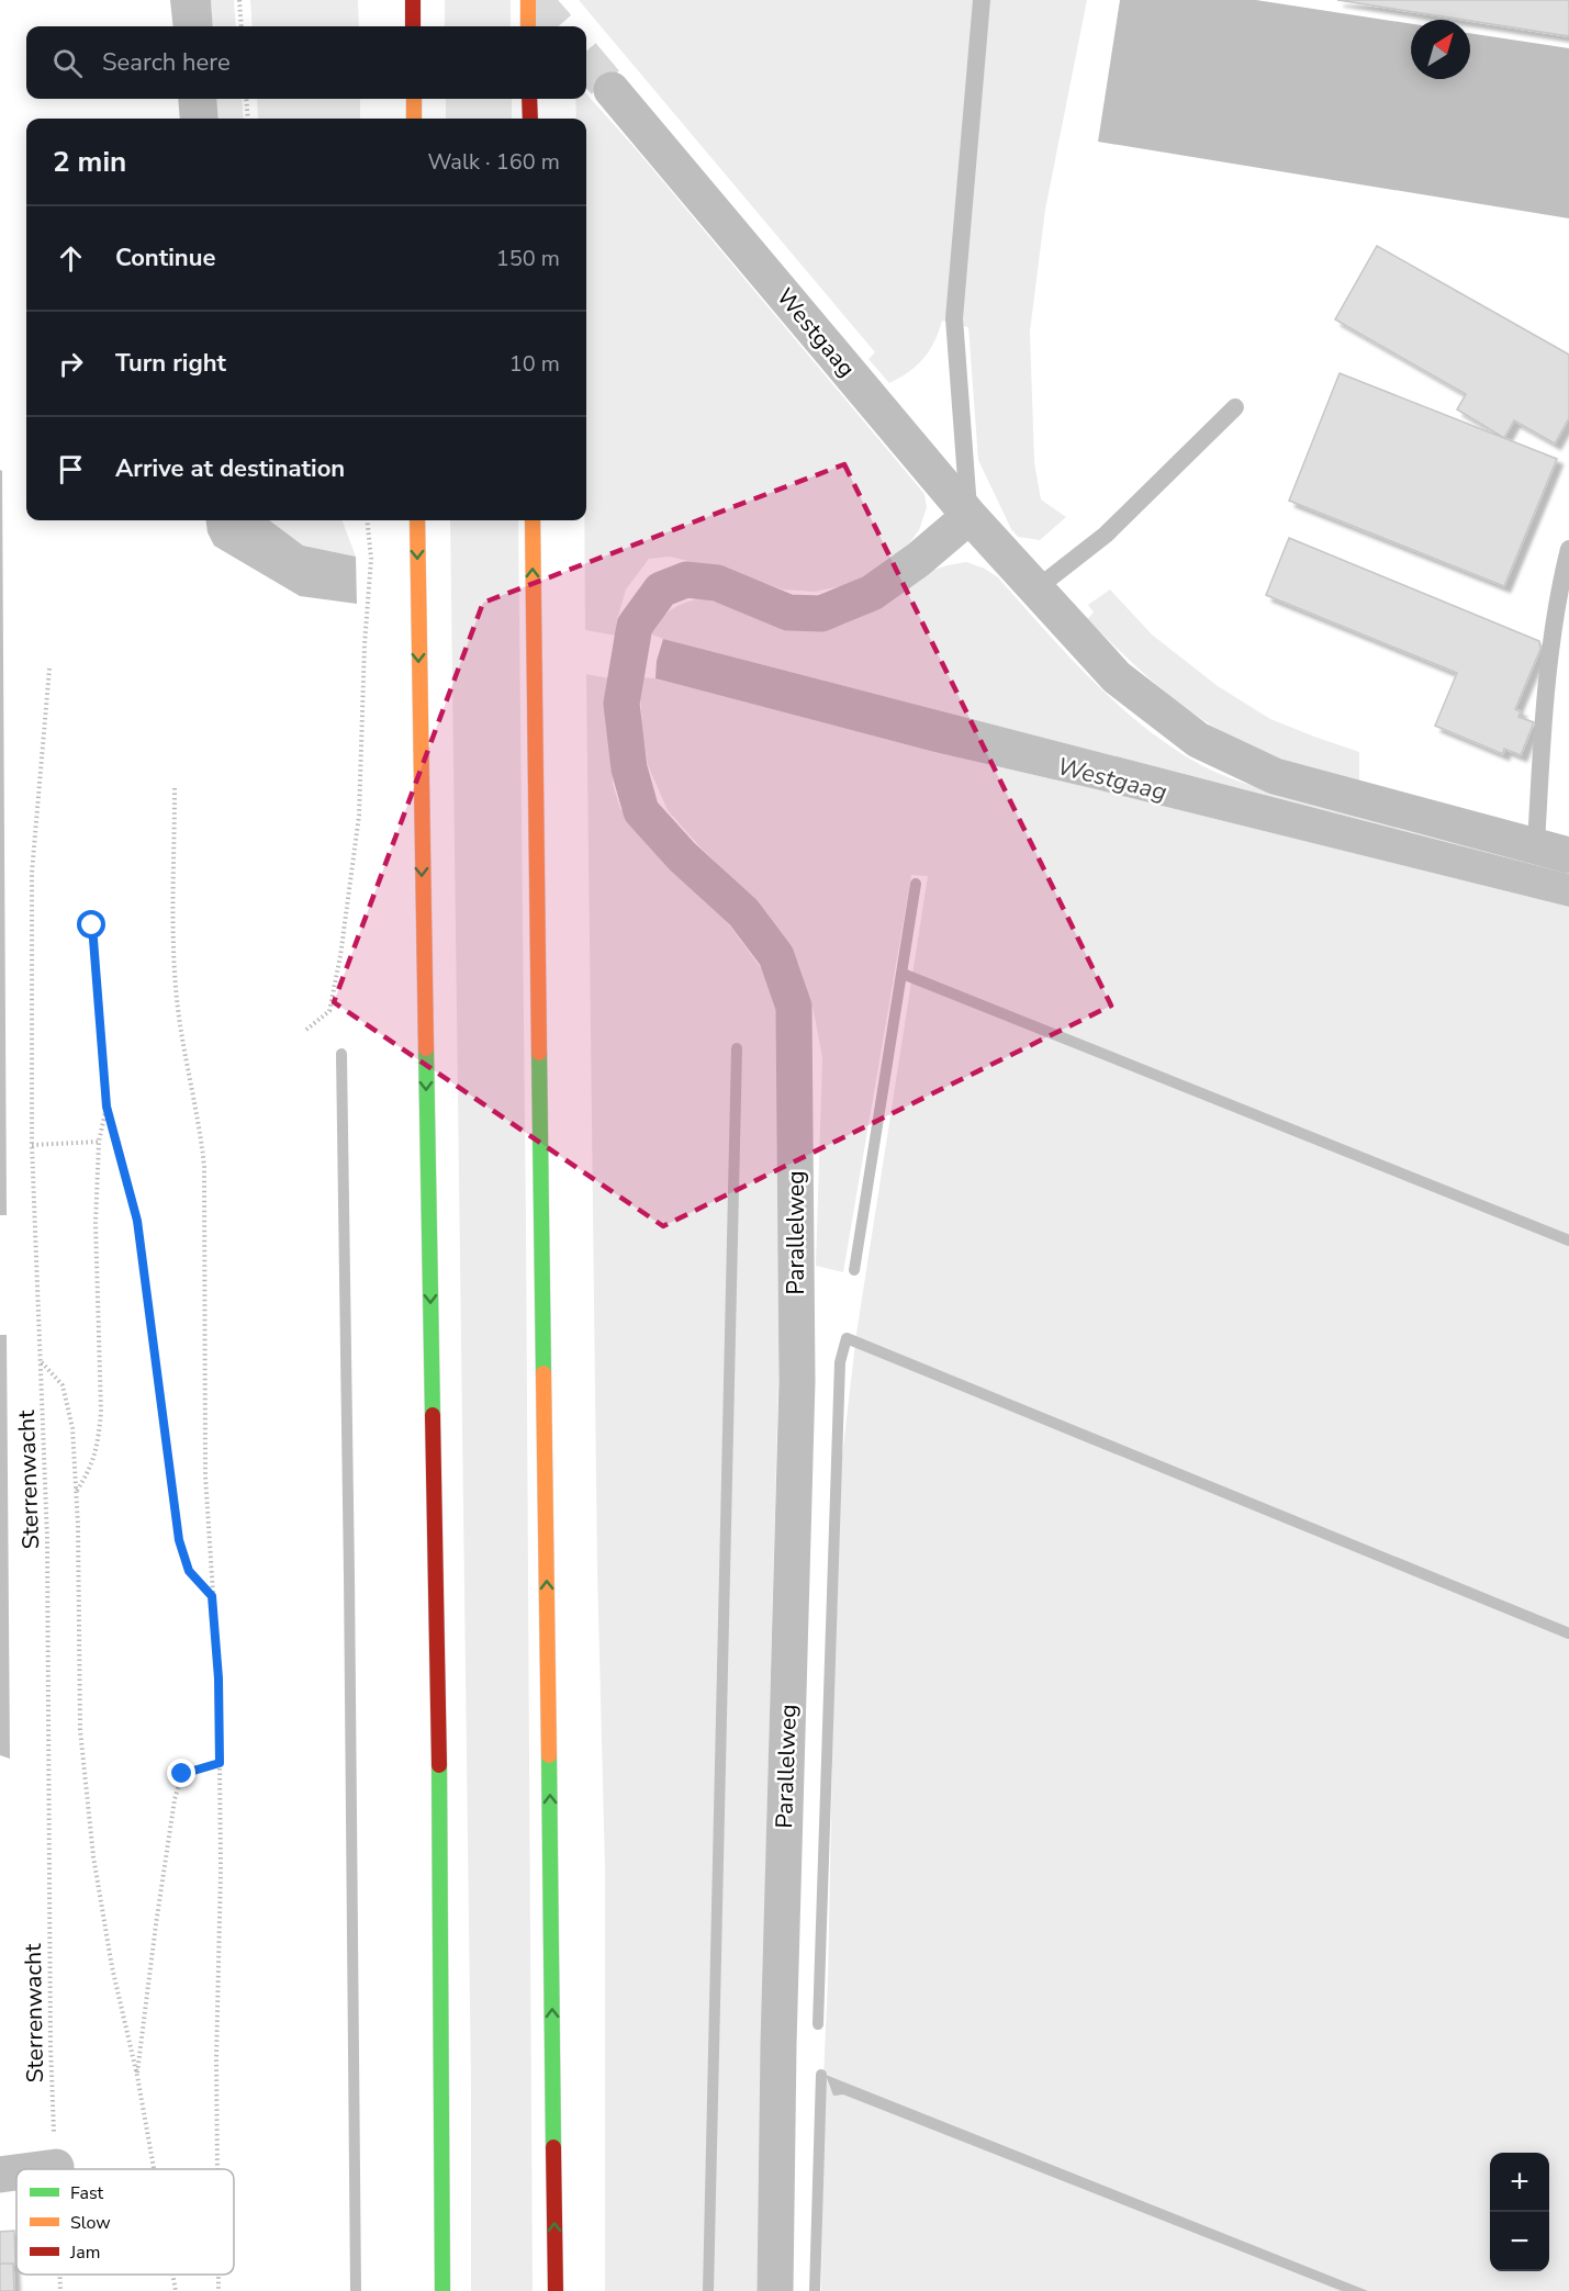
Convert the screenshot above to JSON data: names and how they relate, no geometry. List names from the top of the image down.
{
  "streets": {
    "street": ["Westgaag", "Parallelweg"],
    "path": ["Sterrenwacht"]
  },
  "crossings": [
    ["Westgaag", "Parallelweg"]
  ],
  "water": ["Westgaag"],
  "legend": ["Fast", "Slow", "Jam"],
  "north": "top right",
  "page": {
    "search": "Search here",
    "heading": ["2 min", "Walk · 160 m"],
    "list": [
      ["Continue", "150 m"],
      ["Turn right", "10 m"],
      "Arrive at destination"
    ],
    "map_buttons": ["+", "−"]
  }
}
